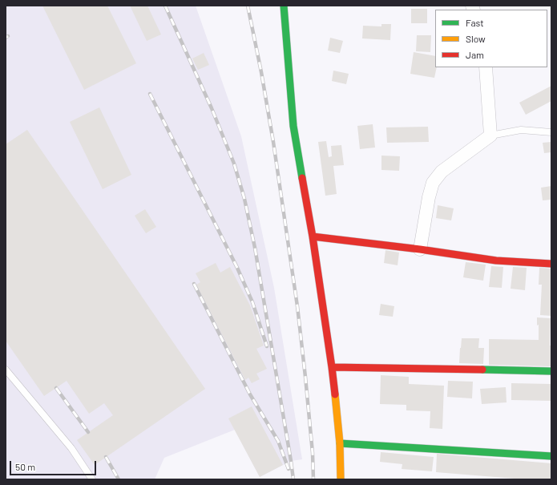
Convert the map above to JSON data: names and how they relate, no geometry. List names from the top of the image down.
{
  "legend": ["Fast", "Slow", "Jam"],
  "scale_bar": "50 m"
}
